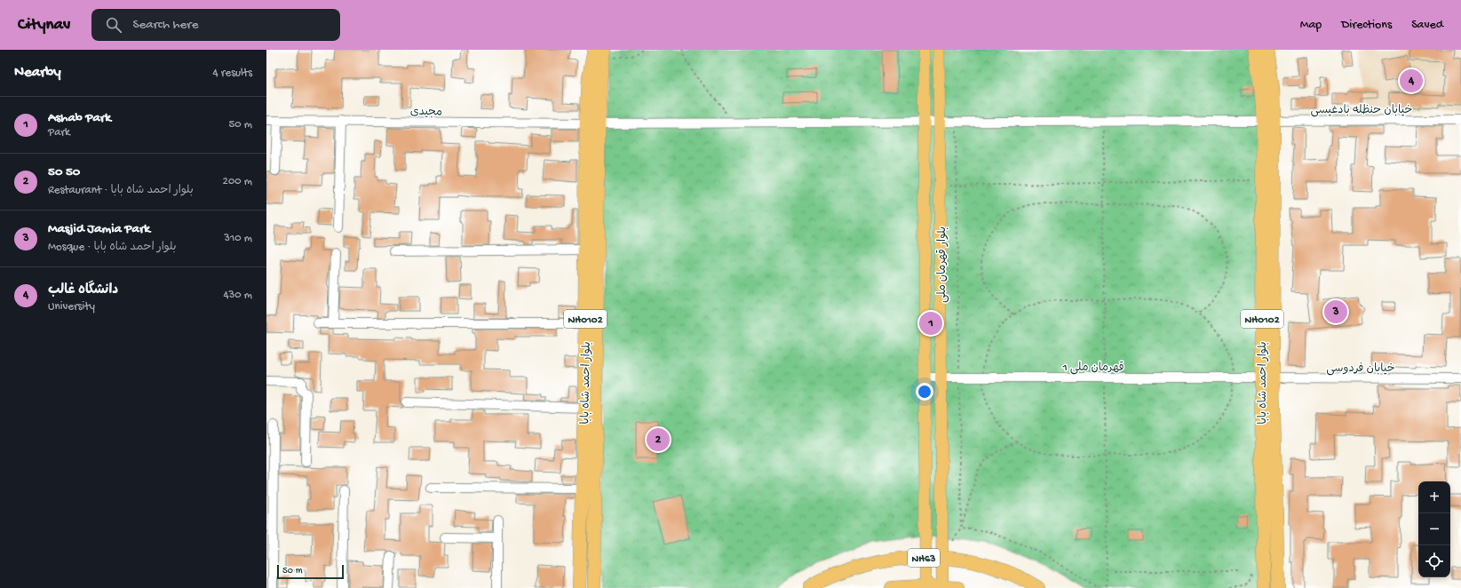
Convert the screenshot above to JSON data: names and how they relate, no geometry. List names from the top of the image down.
{
  "streets": {
    "highway": ["NH0102", "بلوار احمد شاه بابا", "NH63"],
    "main road": ["بلوار قهرمان ملی"],
    "street": [
      "خیابان حنظله بادغیسی",
      "مجیدی",
      "قهرمان ملی 1",
      "خیابان فردوسی"
    ]
  },
  "crossings": [
    ["خیابان حنظله بادغیسی", "مجیدی"],
    ["خیابان حنظله بادغیسی", "بلوار قهرمان ملی"],
    ["خیابان حنظله بادغیسی", "بلوار احمد شاه بابا"],
    ["مجیدی", "بلوار احمد شاه بابا"],
    ["بلوار قهرمان ملی", "قهرمان ملی 1"],
    ["بلوار قهرمان ملی", "NH63"],
    ["قهرمان ملی 1", "خیابان فردوسی"],
    ["قهرمان ملی 1", "بلوار احمد شاه بابا"],
    ["خیابان فردوسی", "بلوار احمد شاه بابا"]
  ],
  "scale_bar": "50 m",
  "page": {
    "header": "Citynav",
    "search": "Search here",
    "nav": ["Map", "Directions", "Saved"],
    "heading": ["Nearby", "4 results"],
    "pins": [
      "4",
      "3",
      "1",
      "2"
    ],
    "list": [
      {
        "mark": "1",
        "name": "Ashab Park",
        "note": "Park",
        "value": "50 m"
      },
      {
        "mark": "2",
        "name": "50 50",
        "note": "Restaurant · بلوار احمد شاه بابا",
        "value": "200 m"
      },
      {
        "mark": "3",
        "name": "Masjid Jamia Park",
        "note": "Mosque · بلوار احمد شاه بابا",
        "value": "310 m"
      },
      {
        "mark": "4",
        "name": "دانشگاه غالب",
        "note": "University",
        "value": "430 m"
      }
    ],
    "map_buttons": ["+", "−"],
    "scale": "50 m"
  }
}
